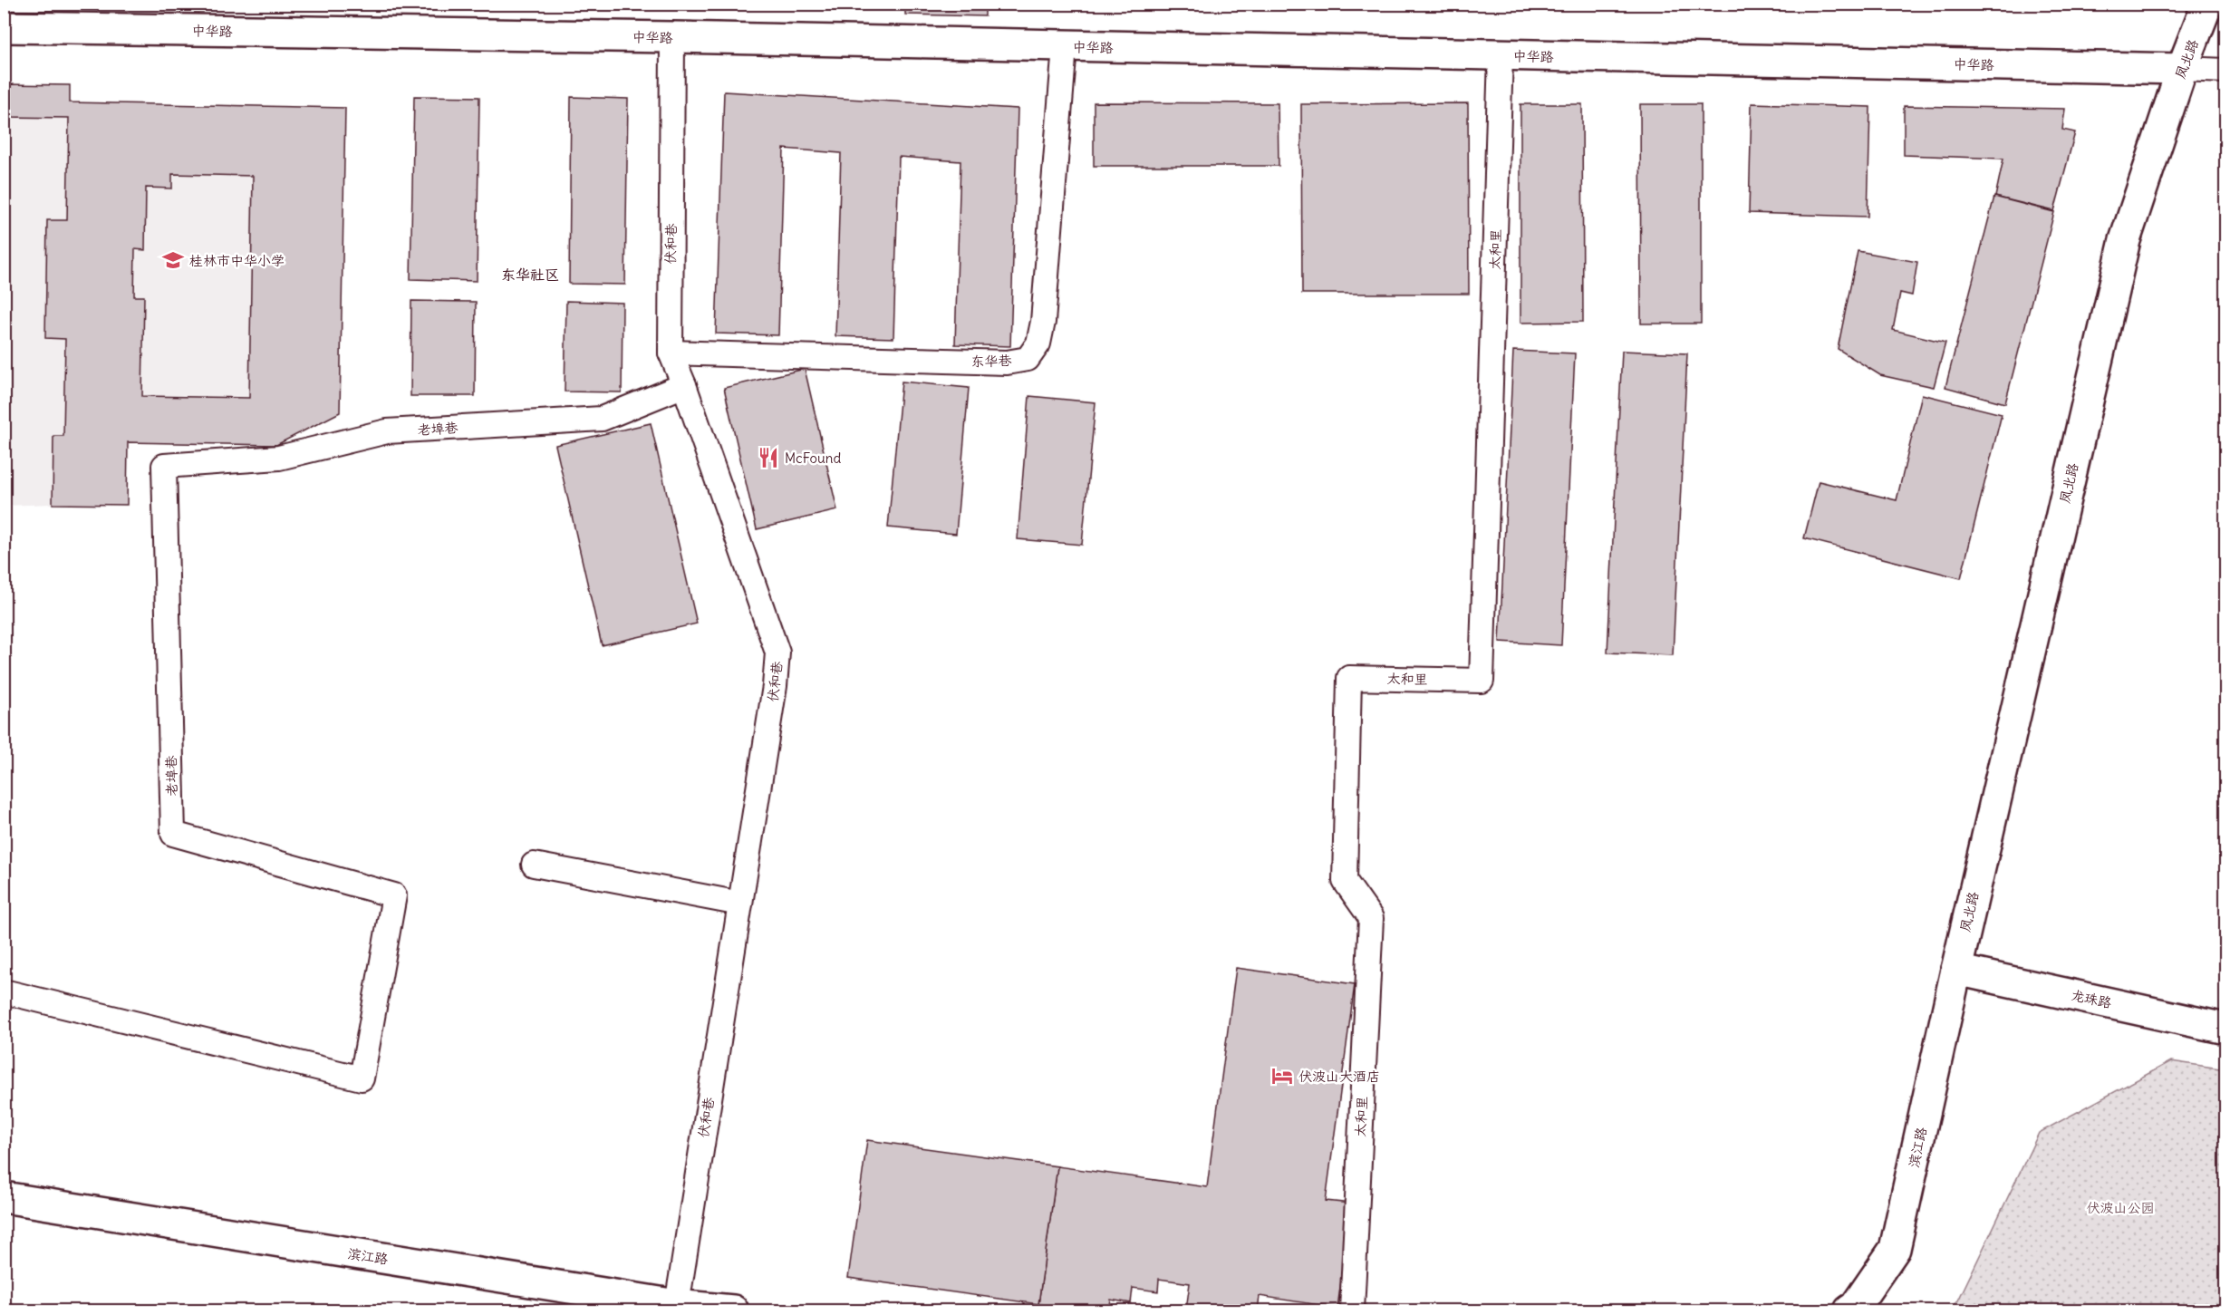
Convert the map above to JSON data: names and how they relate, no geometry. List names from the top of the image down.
{
  "streets": {
    "street": [
      "中华路",
      "凤北路",
      "龙珠路",
      "滨江路"
    ],
    "lane": [
      "伏和巷",
      "太和里",
      "东华巷",
      "老埠巷"
    ]
  },
  "crossings": [
    ["中华路", "凤北路"],
    ["中华路", "伏和巷"],
    ["中华路", "太和里"],
    ["中华路", "东华巷"],
    ["凤北路", "龙珠路"],
    ["凤北路", "滨江路"],
    ["伏和巷", "东华巷"],
    ["伏和巷", "老埠巷"],
    ["伏和巷", "滨江路"],
    ["龙珠路", "滨江路"]
  ],
  "districts": ["东华社区"],
  "parks": ["伏波山公园"],
  "places": {
    "school or university": ["桂林市中华小学"],
    "restaurant": ["McFound"],
    "hotel": ["伏波山大酒店"]
  }
}
